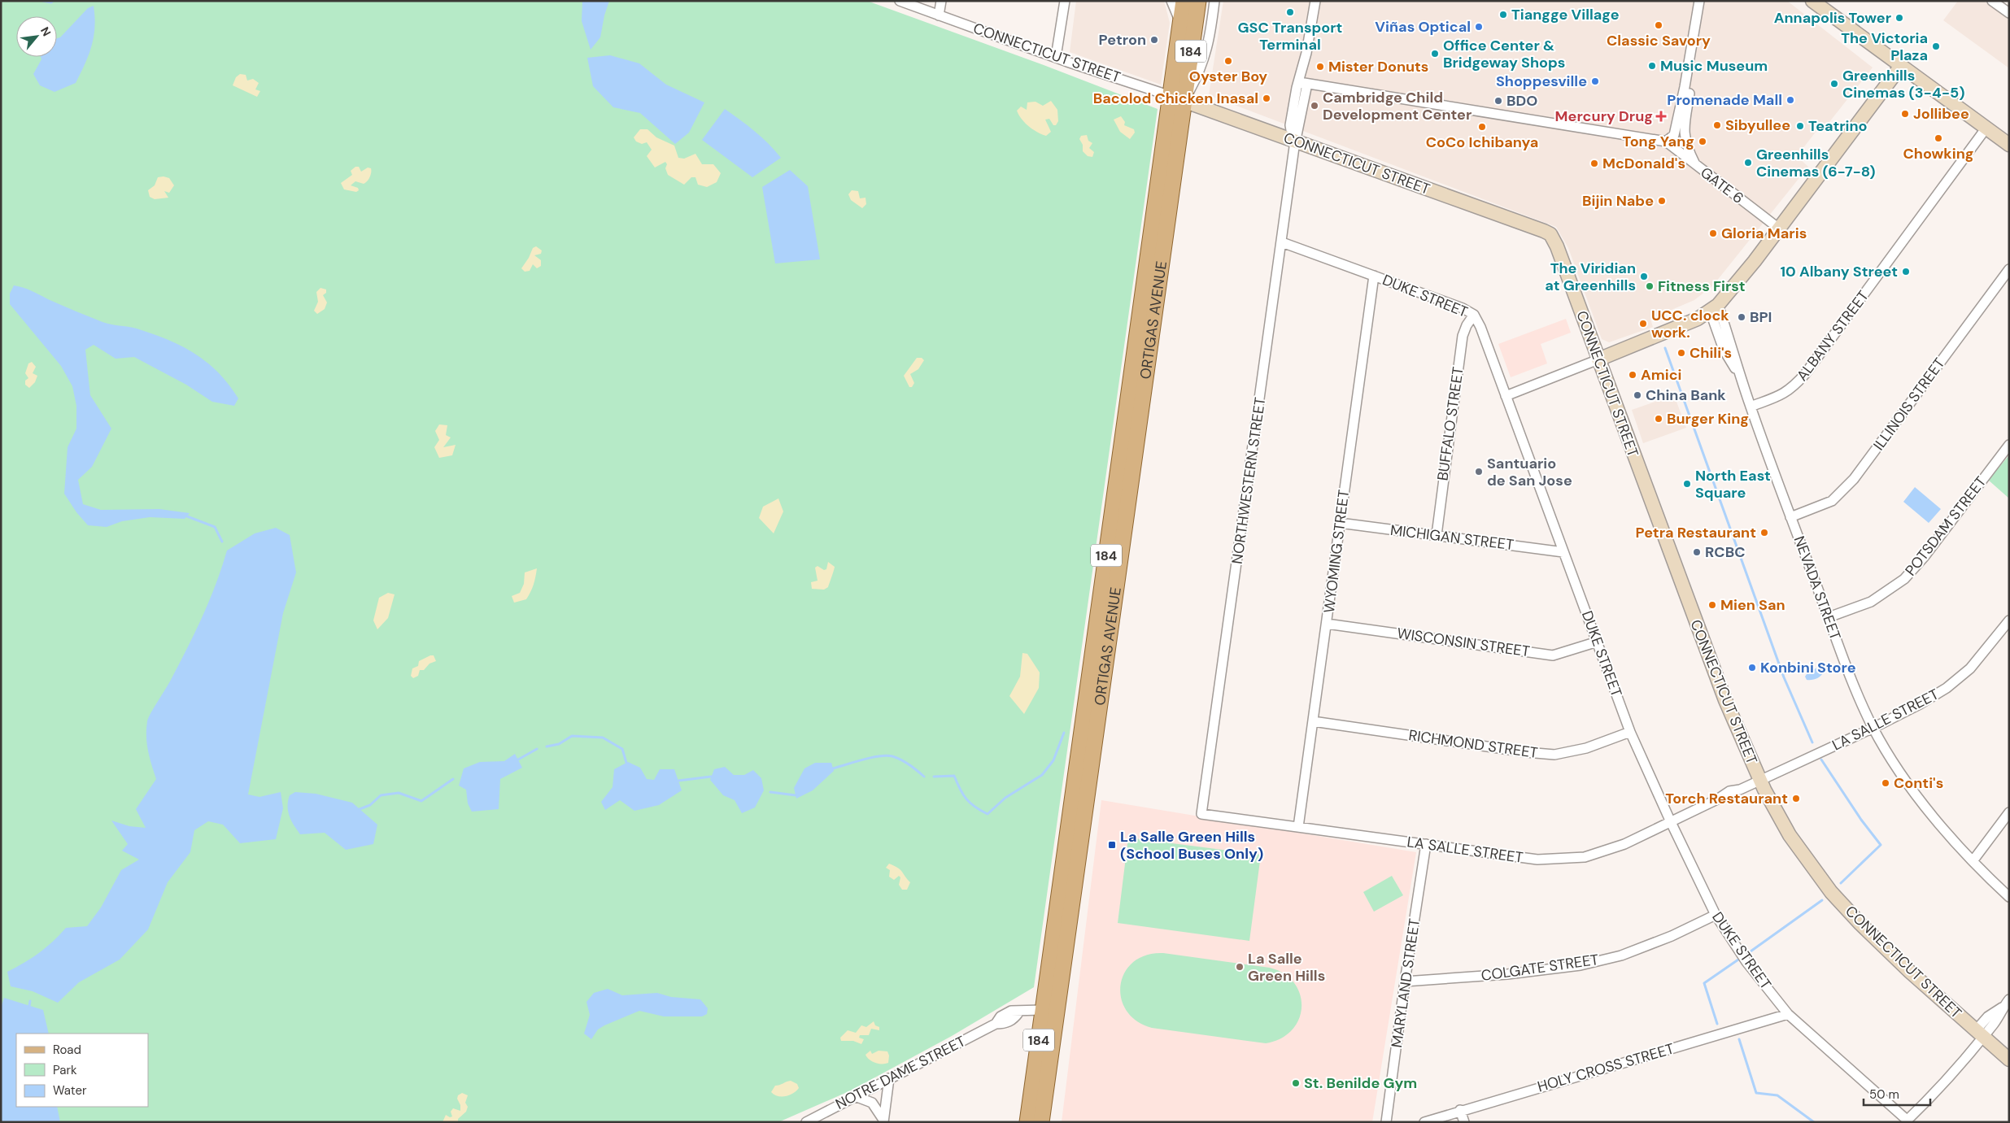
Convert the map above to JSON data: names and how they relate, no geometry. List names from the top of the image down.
{
  "streets": {
    "main road": ["184", "ORTIGAS AVENUE"],
    "street": [
      "CONNECTICUT STREET",
      "GATE 6",
      "DUKE STREET",
      "ALBANY STREET",
      "ILLINOIS STREET",
      "BUFFALO STREET",
      "NORTHWESTERN STREET",
      "POTSDAM STREET",
      "MICHIGAN STREET",
      "WYOMING STREET",
      "NEVADA STREET",
      "WISCONSIN STREET",
      "LA SALLE STREET",
      "RICHMOND STREET",
      "COLGATE STREET",
      "MARYLAND STREET",
      "HOLY CROSS STREET",
      "NOTRE DAME STREET"
    ]
  },
  "crossings": [
    ["CONNECTICUT STREET", "ORTIGAS AVENUE"],
    ["CONNECTICUT STREET", "NORTHWESTERN STREET"],
    ["CONNECTICUT STREET", "LA SALLE STREET"],
    ["DUKE STREET", "BUFFALO STREET"],
    ["DUKE STREET", "NORTHWESTERN STREET"],
    ["DUKE STREET", "MICHIGAN STREET"],
    ["DUKE STREET", "WYOMING STREET"],
    ["DUKE STREET", "WISCONSIN STREET"],
    ["DUKE STREET", "LA SALLE STREET"],
    ["DUKE STREET", "RICHMOND STREET"],
    ["DUKE STREET", "COLGATE STREET"],
    ["DUKE STREET", "HOLY CROSS STREET"],
    ["ORTIGAS AVENUE", "NOTRE DAME STREET"],
    ["ALBANY STREET", "NEVADA STREET"],
    ["ILLINOIS STREET", "NEVADA STREET"],
    ["BUFFALO STREET", "MICHIGAN STREET"],
    ["NORTHWESTERN STREET", "LA SALLE STREET"],
    ["POTSDAM STREET", "NEVADA STREET"],
    ["MICHIGAN STREET", "WYOMING STREET"],
    ["WYOMING STREET", "WISCONSIN STREET"],
    ["WYOMING STREET", "LA SALLE STREET"],
    ["WYOMING STREET", "RICHMOND STREET"],
    ["NEVADA STREET", "LA SALLE STREET"],
    ["LA SALLE STREET", "MARYLAND STREET"],
    ["COLGATE STREET", "MARYLAND STREET"]
  ],
  "places": {
    "other": [
      "GSC Transport Terminal",
      "Tiangge Village",
      "Annapolis Tower",
      "Classic Savory",
      "Viñas Optical",
      "Petron",
      "The Victoria Plaza",
      "Office Center & Bridgeway Shops",
      "Oyster Boy",
      "Music Museum",
      "Mister Donuts",
      "Shoppesville",
      "Greenhills Cinemas (3-4-5)",
      "Bacolod Chicken Inasal",
      "Promenade Mall",
      "BDO",
      "Cambridge Child Development Center",
      "Jollibee",
      "Sibyullee",
      "Teatrino",
      "CoCo Ichibanya",
      "Chowking",
      "Tong Yang",
      "Greenhills Cinemas (6-7-8)",
      "McDonald's",
      "Bijin Nabe",
      "Gloria Maris",
      "10 Albany Street",
      "The Viridian at Greenhills",
      "Fitness First",
      "BPI",
      "UCC. clock work.",
      "Chili's",
      "Amici",
      "China Bank",
      "Burger King",
      "Santuario de San Jose",
      "North East Square",
      "Petra Restaurant",
      "RCBC",
      "Mien San",
      "Konbini Store",
      "Conti's",
      "Torch Restaurant",
      "La Salle Green Hills",
      "St. Benilde Gym"
    ],
    "health": ["Mercury Drug"],
    "transit": ["La Salle Green Hills (School Buses Only)"]
  },
  "legend": ["Road", "Park", "Water"],
  "scale_bar": "50 m",
  "north": "top right"
}
